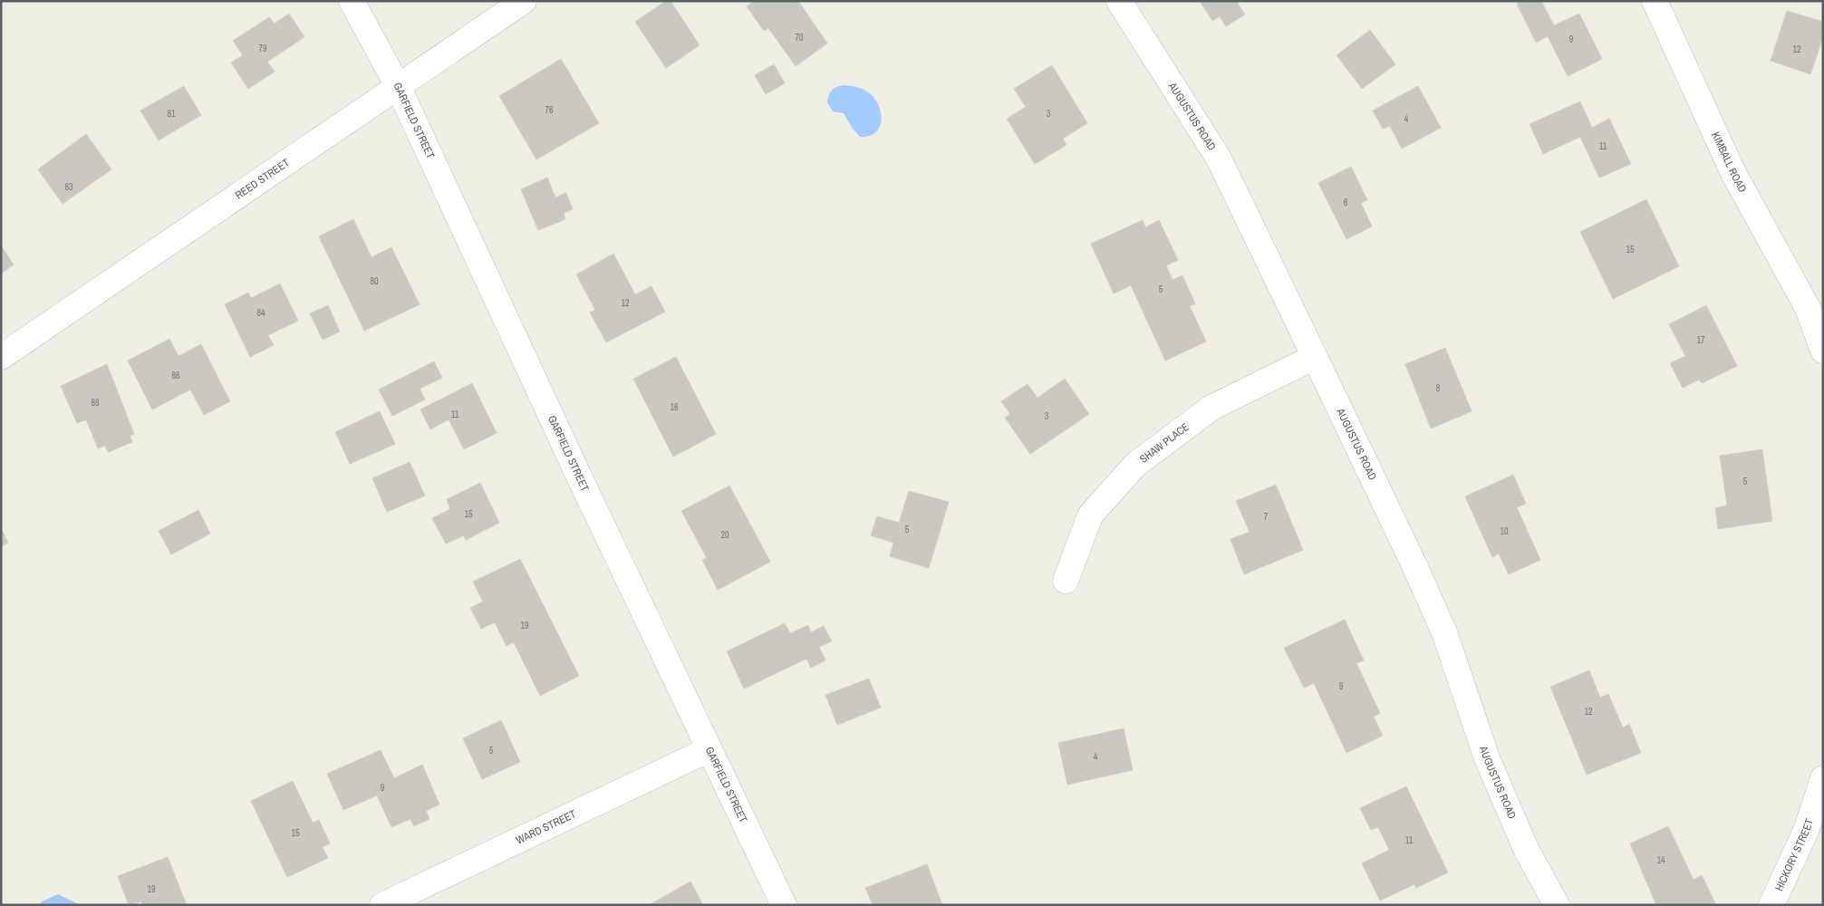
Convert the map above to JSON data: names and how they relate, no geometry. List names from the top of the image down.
{
  "streets": {
    "street": [
      "AUGUSTUS ROAD",
      "GARFIELD STREET",
      "KIMBALL ROAD",
      "REED STREET",
      "SHAW PLACE",
      "WARD STREET",
      "HICKORY STREET"
    ]
  },
  "crossings": [
    ["AUGUSTUS ROAD", "SHAW PLACE"],
    ["GARFIELD STREET", "REED STREET"],
    ["GARFIELD STREET", "WARD STREET"]
  ],
  "house_numbers": [
    "70",
    "9",
    "79",
    "12",
    "76",
    "81",
    "3",
    "4",
    "11",
    "83",
    "6",
    "15",
    "80",
    "5",
    "12",
    "84",
    "17",
    "86",
    "8",
    "88",
    "16",
    "11",
    "3",
    "5",
    "15",
    "7",
    "5",
    "10",
    "20",
    "19",
    "9",
    "12",
    "5",
    "4",
    "9",
    "15",
    "11",
    "14",
    "19"
  ]
}
